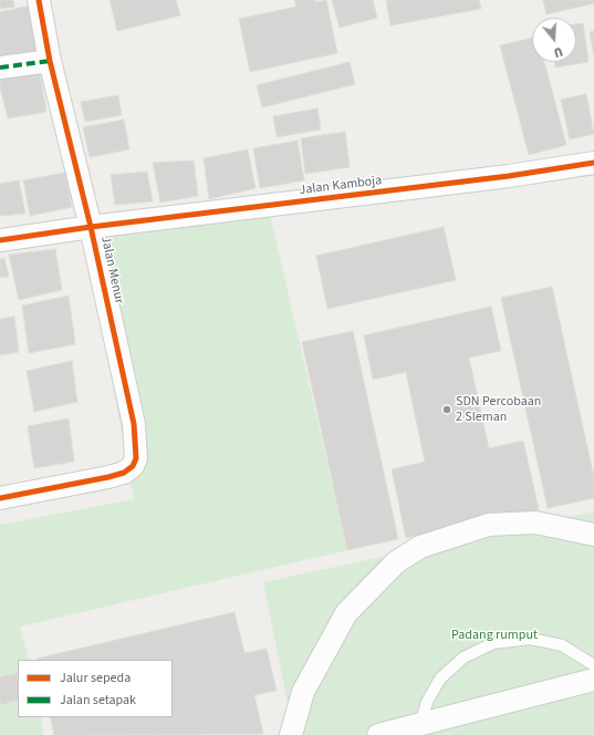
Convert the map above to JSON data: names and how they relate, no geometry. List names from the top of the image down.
{
  "streets": {
    "street": ["Jalan Kamboja", "Jalan Menur"]
  },
  "crossings": [
    ["Jalan Kamboja", "Jalan Menur"]
  ],
  "parks": ["Padang rumput"],
  "places": ["SDN Percobaan 2 Sleman"],
  "legend": ["Jalur sepeda", "Jalan setapak"],
  "north": "bottom"
}
